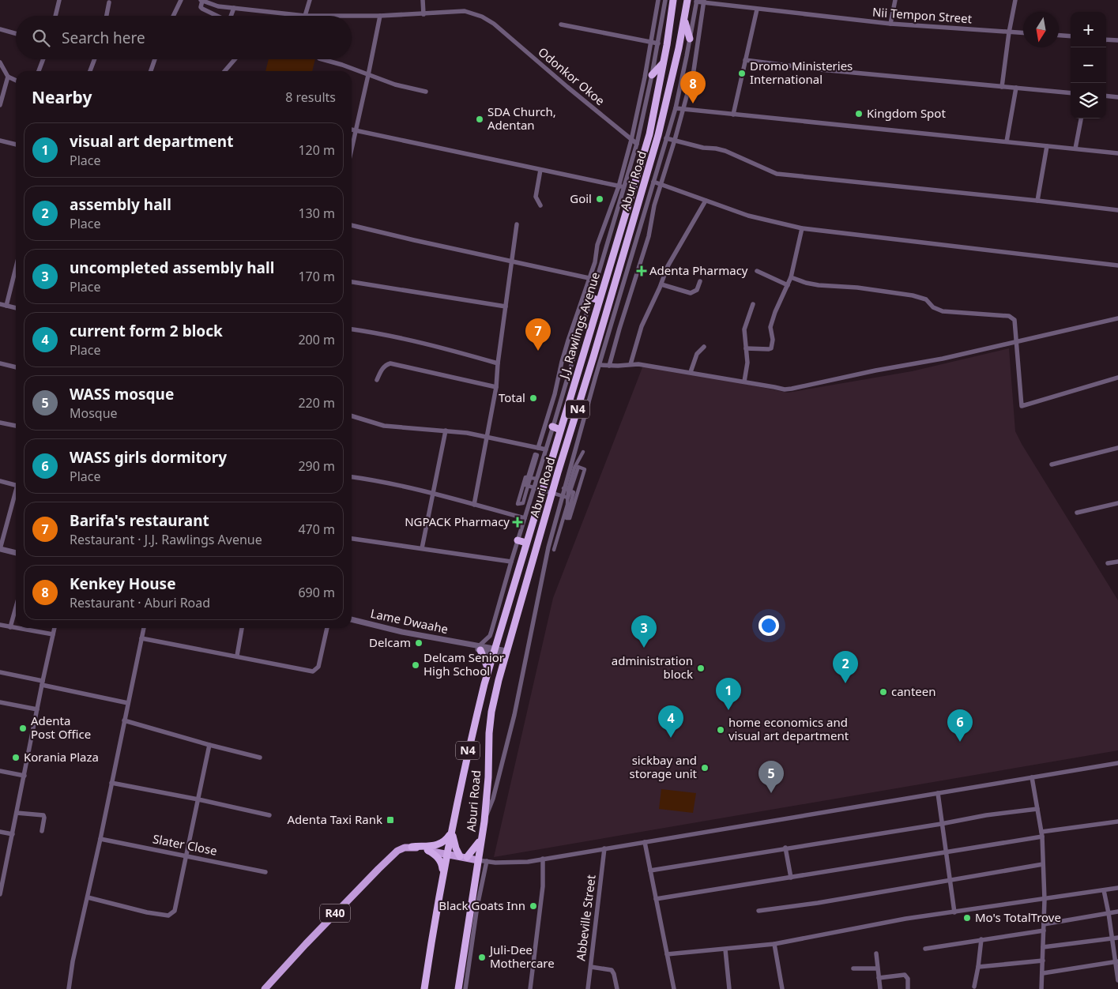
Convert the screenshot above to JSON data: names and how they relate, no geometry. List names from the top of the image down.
{
  "streets": {
    "highway": ["Aburi Road", "J.J. Rawlings Avenue", "N4"],
    "main road": ["R40"],
    "street": [
      "Nii Tempon Street",
      "Odonkor Okoe",
      "Lame Dwaahe",
      "Slater Close",
      "Abbeville Street"
    ]
  },
  "crossings": [
    ["Aburi Road", "Lame Dwaahe"],
    ["J.J. Rawlings Avenue", "N4"],
    ["J.J. Rawlings Avenue", "Lame Dwaahe"],
    ["N4", "Lame Dwaahe"]
  ],
  "places": {
    "other": [
      "Dromo Ministeries International",
      "Kingdom Spot",
      "SDA Church, Adentan",
      "Goil",
      "Total",
      "Delcam",
      "Delcam Senior High School",
      "administration block",
      "canteen",
      "Adenta Post Office",
      "home economics and visual art department",
      "Korania Plaza",
      "sickbay and storage unit",
      "Black Goats Inn",
      "Mo's TotalTrove",
      "Juli-Dee Mothercare"
    ],
    "health": ["Adenta Pharmacy", "NGPACK Pharmacy"],
    "transit": ["Adenta Taxi Rank"]
  },
  "north": "bottom",
  "page": {
    "map_buttons": ["+", "−"],
    "search": "Search here",
    "pins": [
      "8",
      "7",
      "3",
      "2",
      "1",
      "4",
      "6",
      "5"
    ],
    "heading": ["Nearby", "8 results"],
    "list": [
      {
        "mark": "1",
        "name": "visual art department",
        "note": "Place",
        "value": "120 m"
      },
      {
        "mark": "2",
        "name": "assembly hall",
        "note": "Place",
        "value": "130 m"
      },
      {
        "mark": "3",
        "name": "uncompleted assembly hall",
        "note": "Place",
        "value": "170 m"
      },
      {
        "mark": "4",
        "name": "current form 2 block",
        "note": "Place",
        "value": "200 m"
      },
      {
        "mark": "5",
        "name": "WASS mosque",
        "note": "Mosque",
        "value": "220 m"
      },
      {
        "mark": "6",
        "name": "WASS girls dormitory",
        "note": "Place",
        "value": "290 m"
      },
      {
        "mark": "7",
        "name": "Barifa's restaurant",
        "note": "Restaurant · J.J. Rawlings Avenue",
        "value": "470 m"
      },
      {
        "mark": "8",
        "name": "Kenkey House",
        "note": "Restaurant · Aburi Road",
        "value": "690 m"
      }
    ]
  }
}
